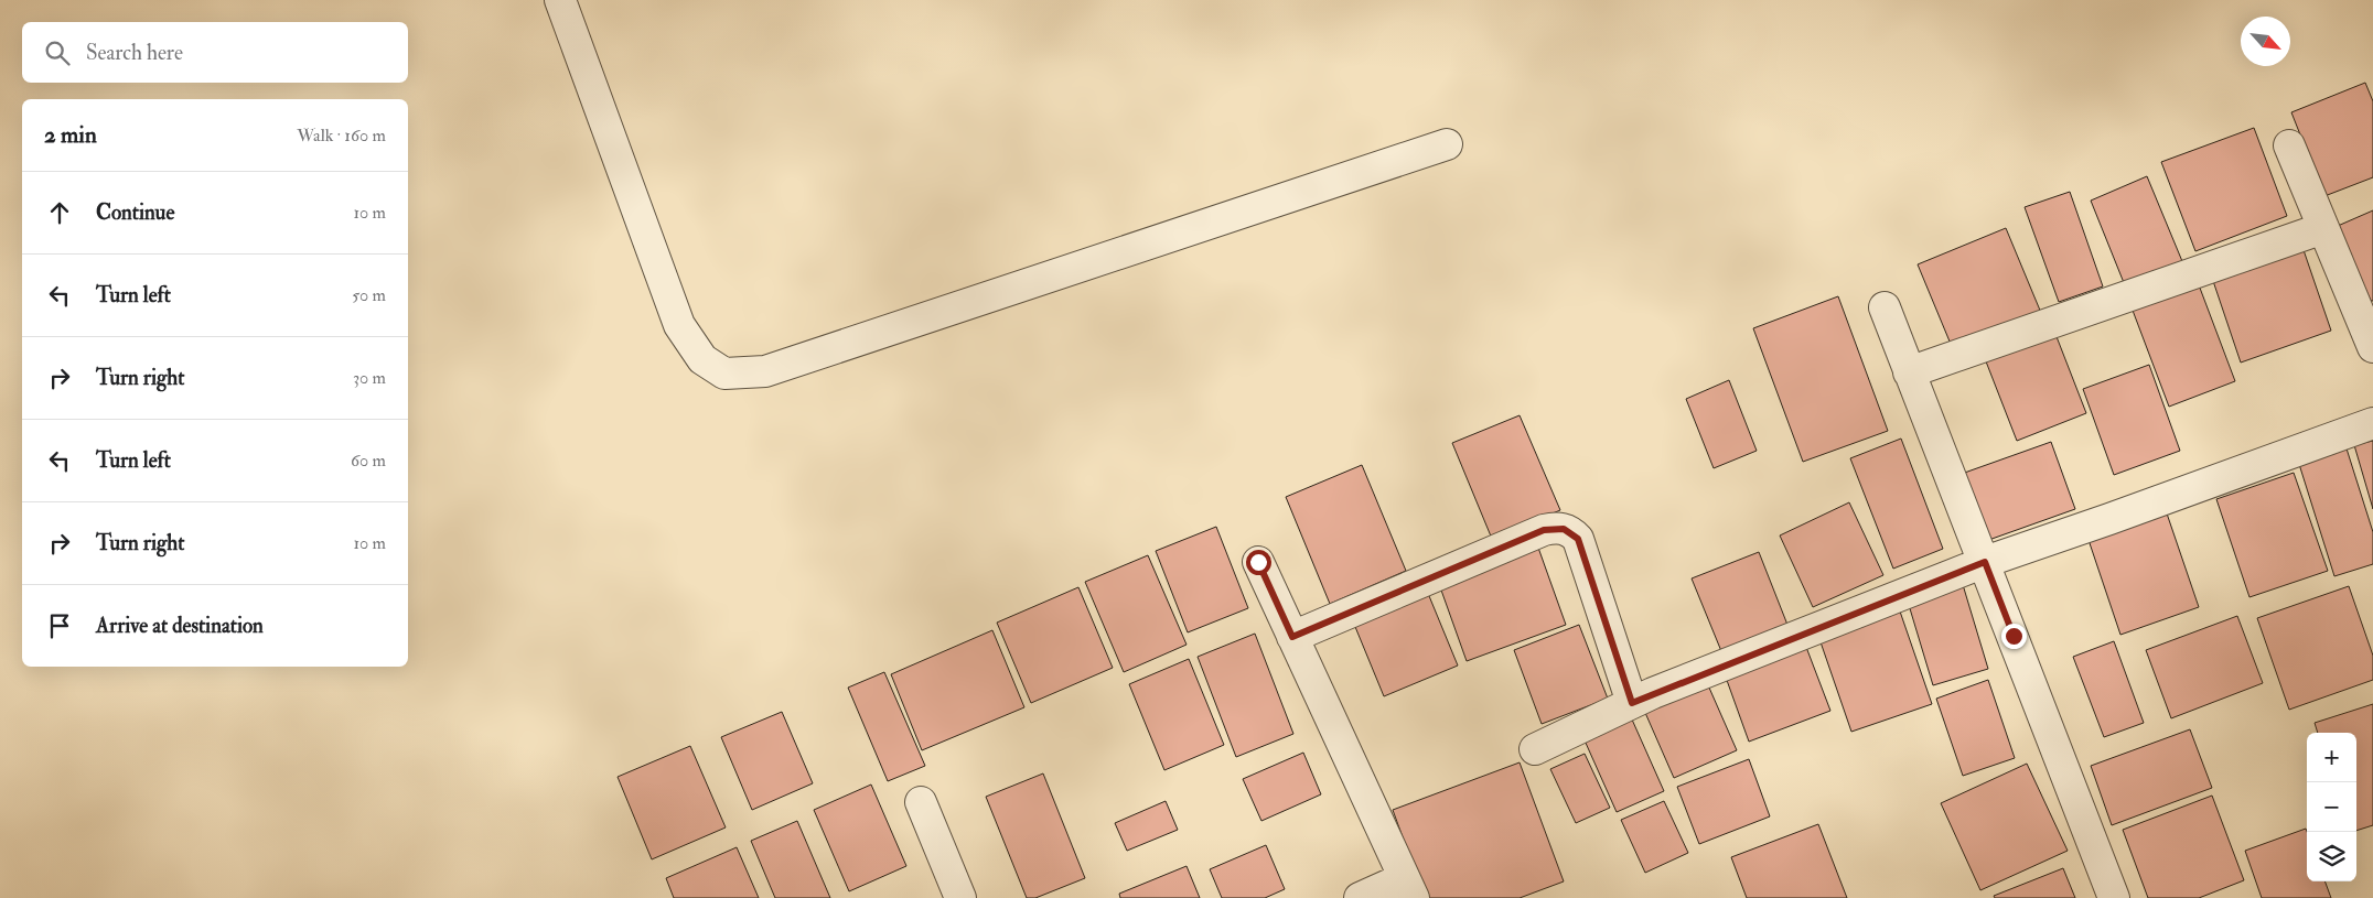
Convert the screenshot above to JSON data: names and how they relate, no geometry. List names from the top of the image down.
{
  "north": "bottom right",
  "page": {
    "search": "Search here",
    "heading": ["2 min", "Walk · 160 m"],
    "list": [
      ["Continue", "10 m"],
      ["Turn left", "50 m"],
      ["Turn right", "30 m"],
      ["Turn left", "60 m"],
      ["Turn right", "10 m"],
      "Arrive at destination"
    ],
    "map_buttons": ["+", "−"]
  }
}
